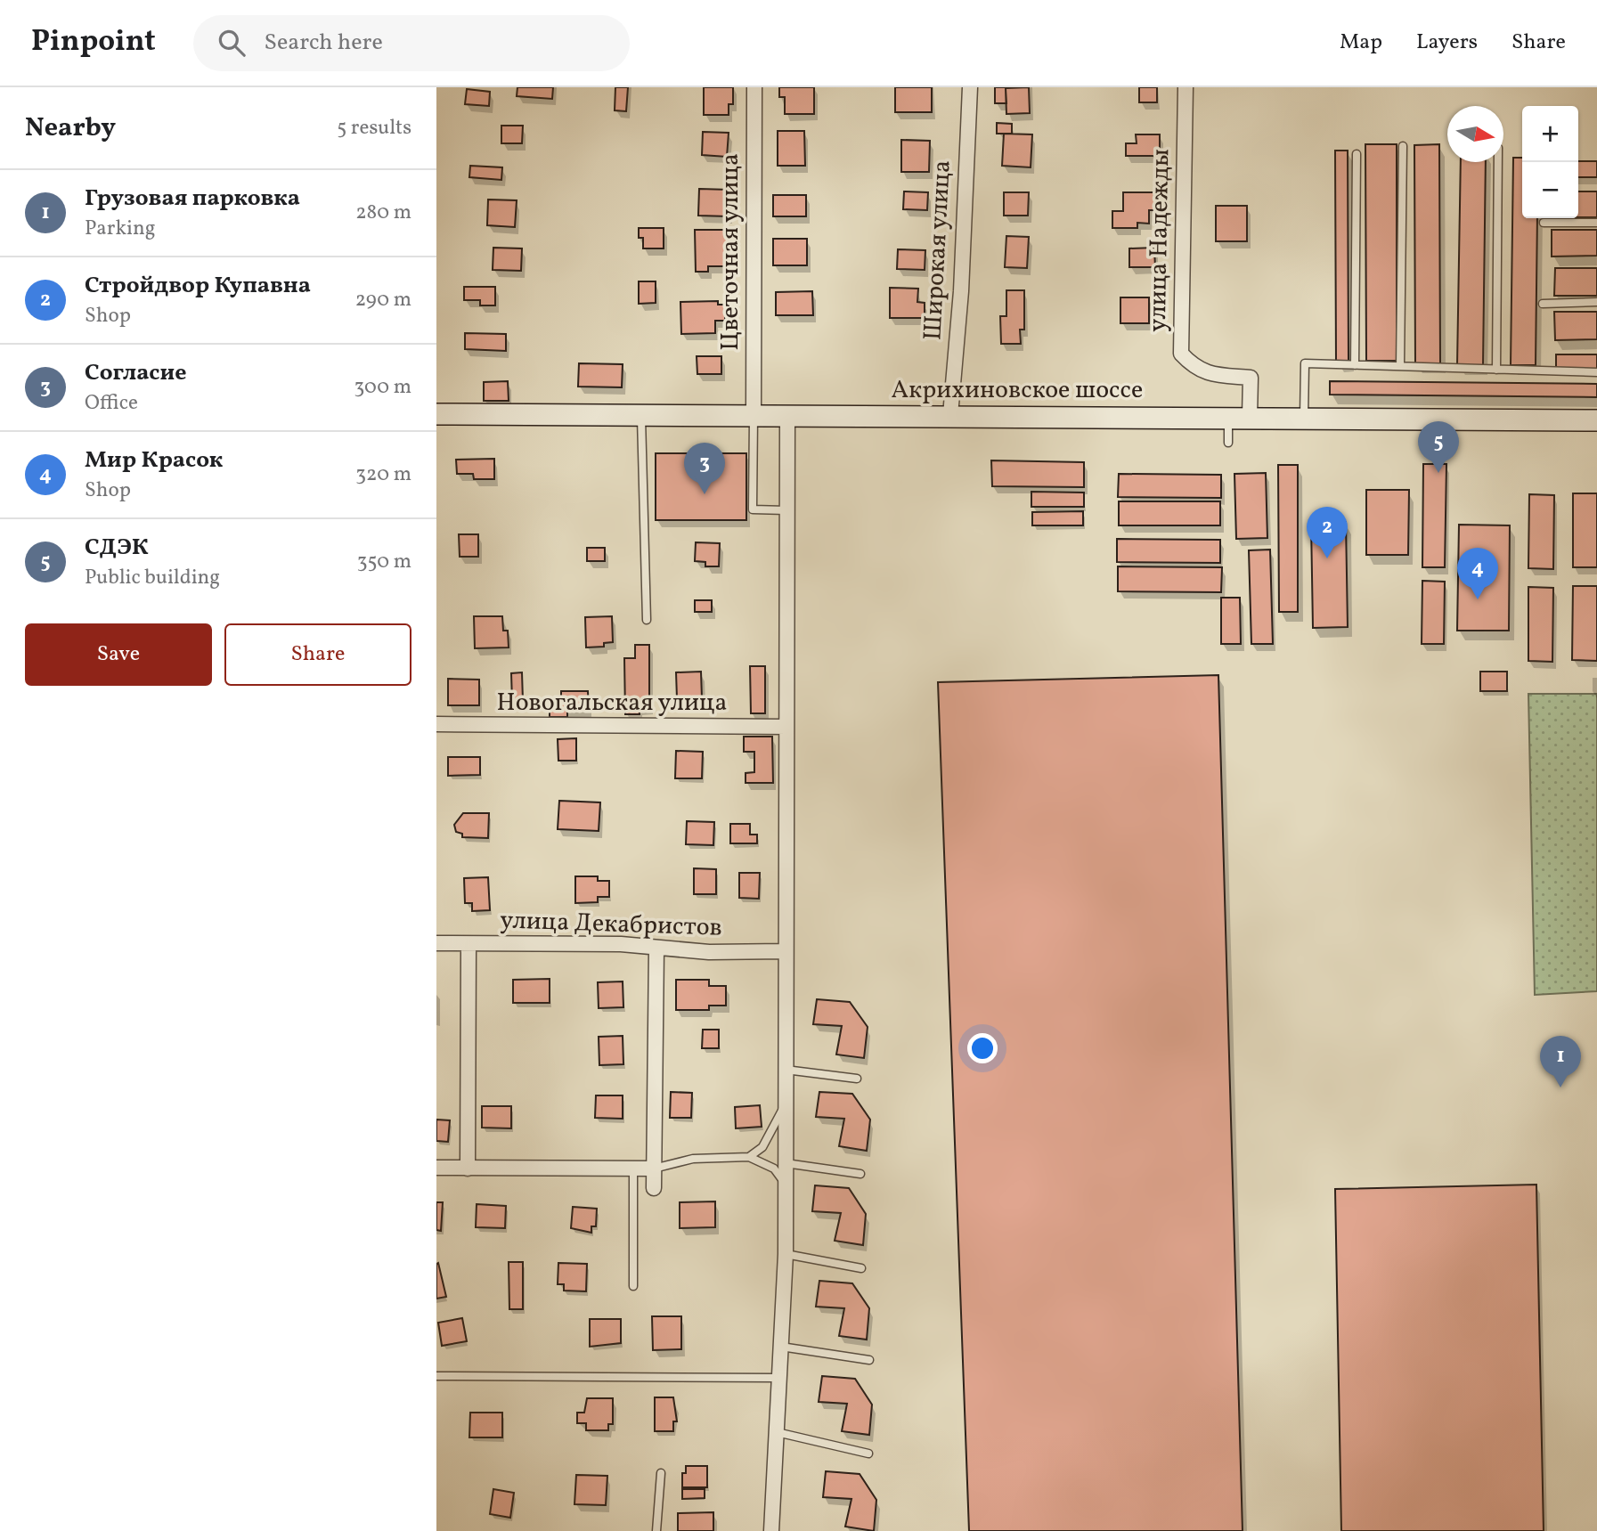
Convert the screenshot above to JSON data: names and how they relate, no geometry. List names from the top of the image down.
{
  "streets": {
    "main road": ["Акрихиновское шоссе"],
    "street": [
      "улица Надежды",
      "Широкая улица",
      "Цветочная улица",
      "Новогальская улица",
      "улица Декабристов"
    ]
  },
  "crossings": [
    ["улица Надежды", "Акрихиновское шоссе"],
    ["Широкая улица", "Акрихиновское шоссе"],
    ["Цветочная улица", "Акрихиновское шоссе"]
  ],
  "north": "right",
  "page": {
    "header": "Pinpoint",
    "search": "Search here",
    "nav": ["Map", "Layers", "Share"],
    "heading": ["Nearby", "5 results"],
    "map_buttons": ["+", "−"],
    "list": [
      {
        "mark": "1",
        "name": "Грузовая парковка",
        "note": "Parking",
        "value": "280 m"
      },
      {
        "mark": "2",
        "name": "Стройдвор Купавна",
        "note": "Shop",
        "value": "290 m"
      },
      {
        "mark": "3",
        "name": "Согласие",
        "note": "Office",
        "value": "300 m"
      },
      {
        "mark": "4",
        "name": "Мир Красок",
        "note": "Shop",
        "value": "320 m"
      },
      {
        "mark": "5",
        "name": "СДЭК",
        "note": "Public building",
        "value": "350 m"
      }
    ],
    "pins": [
      "5",
      "3",
      "2",
      "4",
      "1"
    ],
    "buttons": ["Save", "Share"]
  }
}
